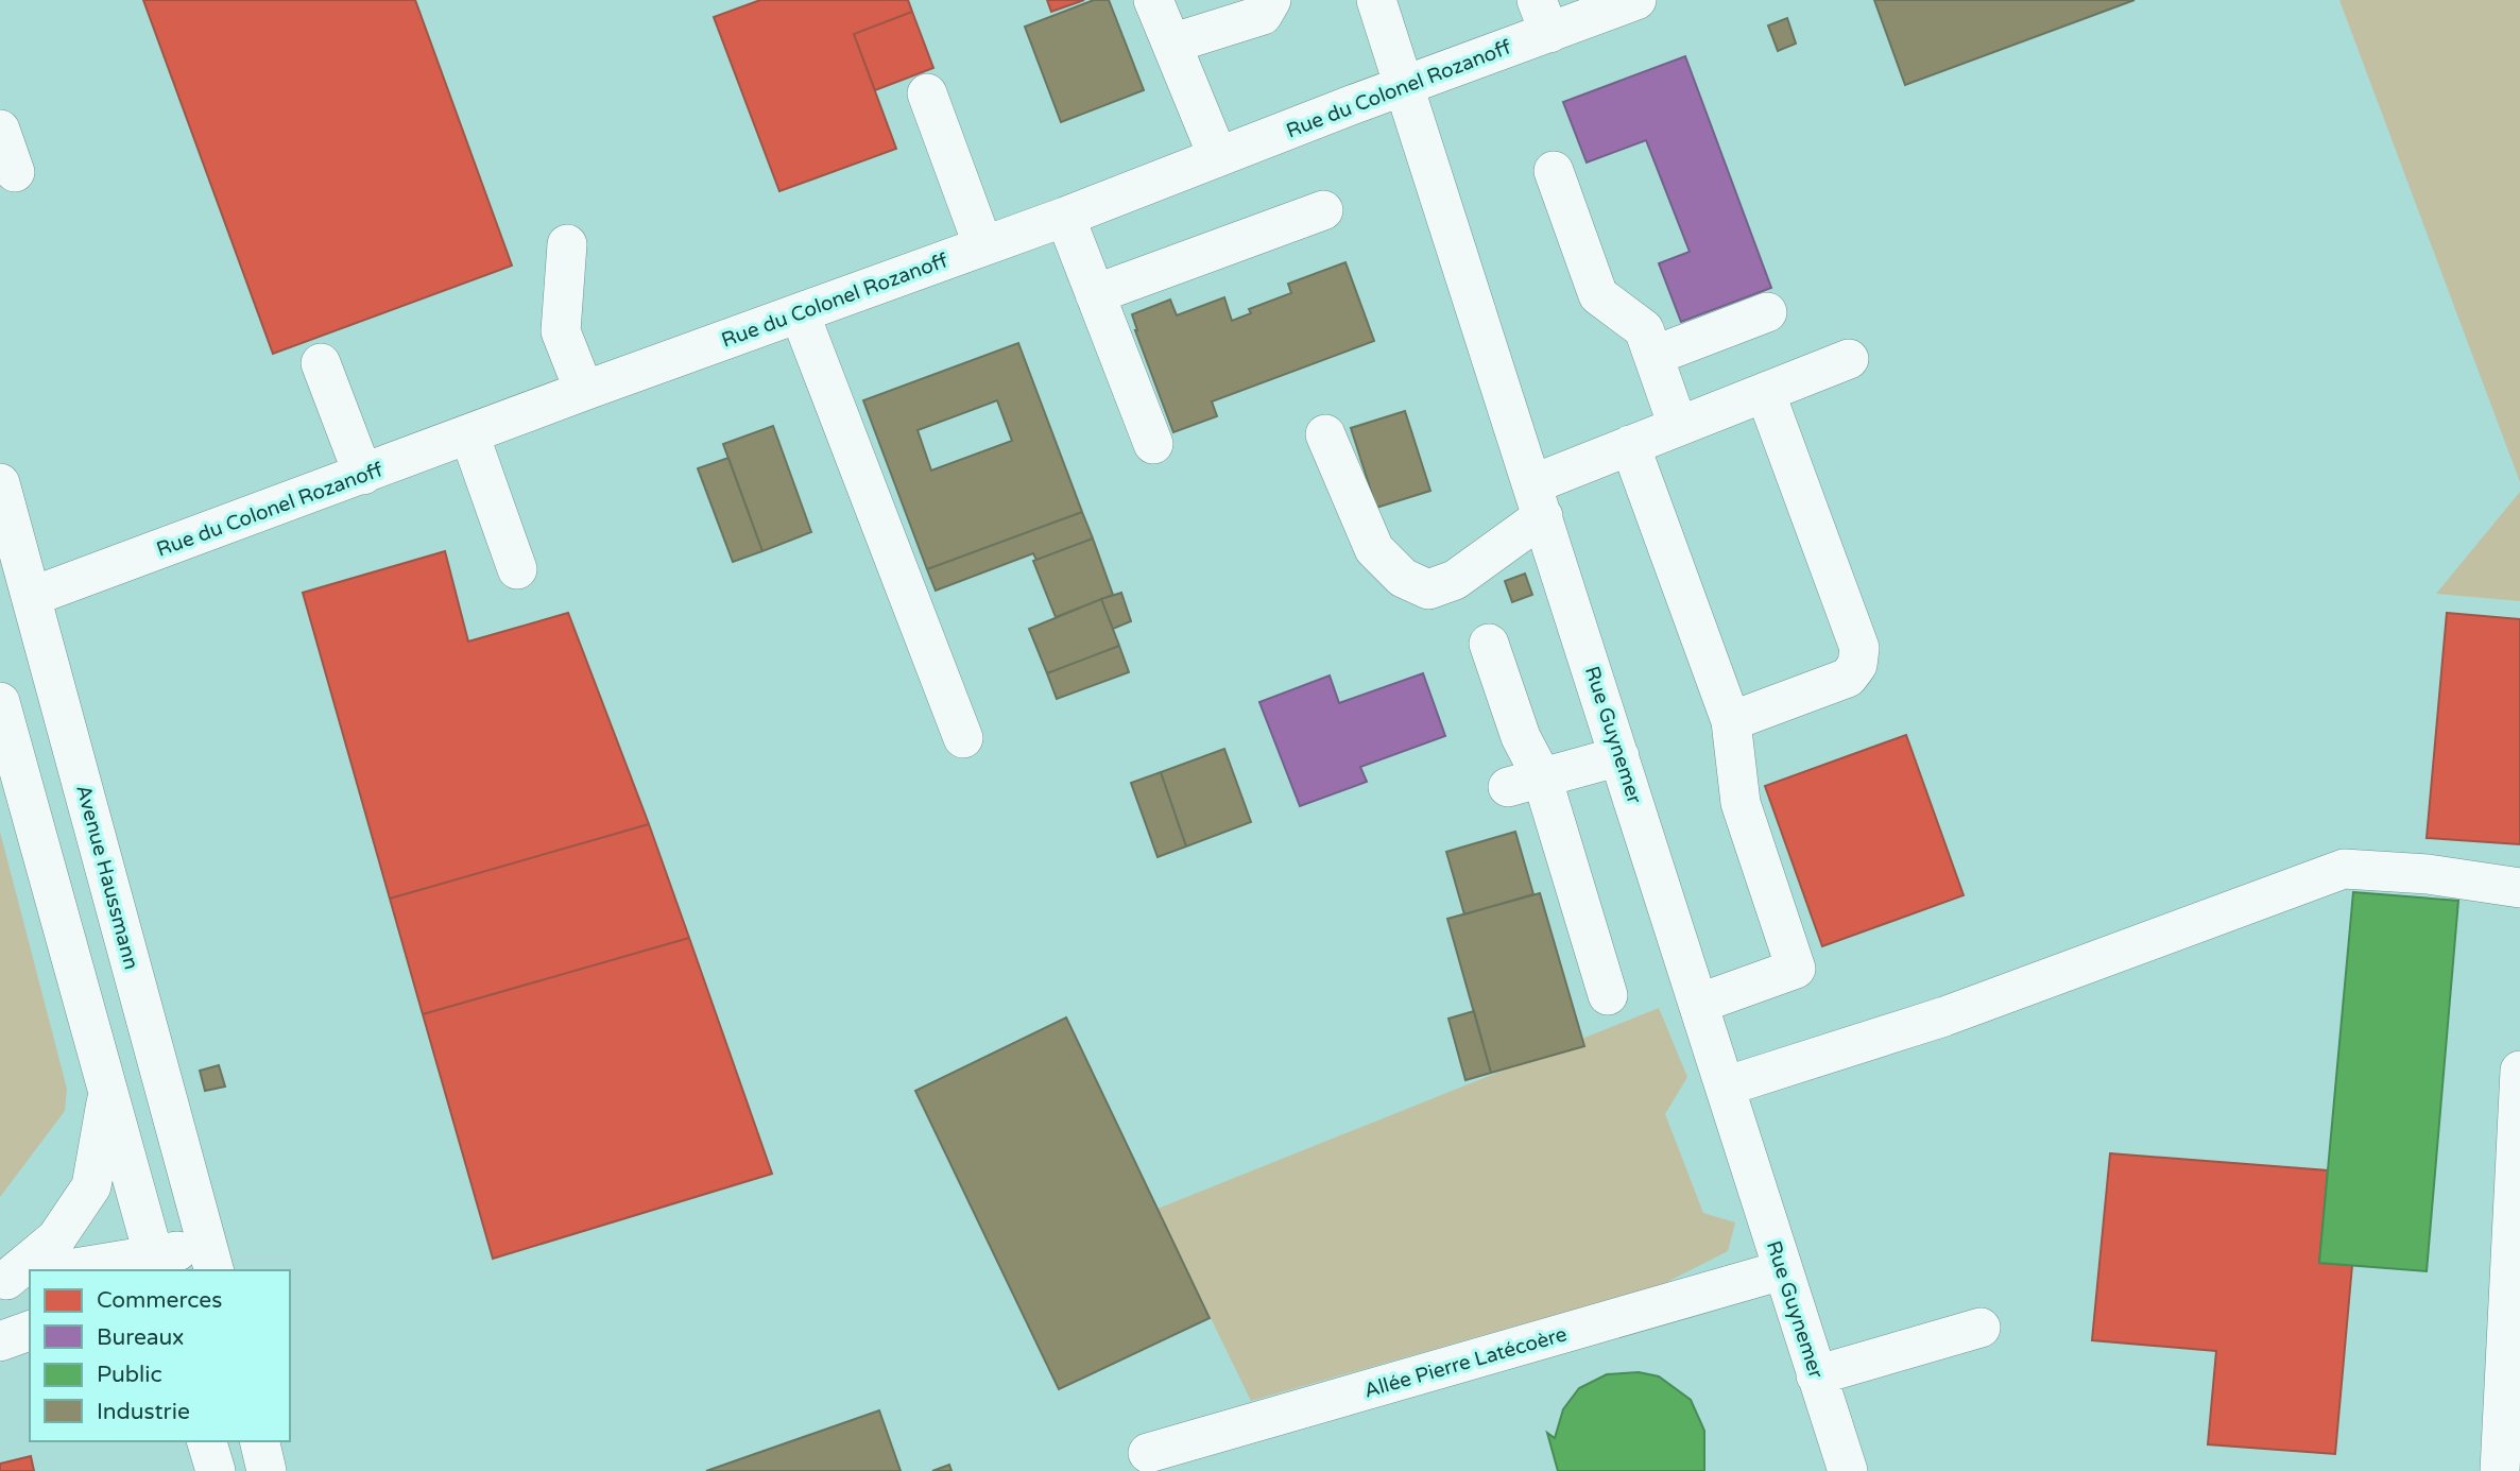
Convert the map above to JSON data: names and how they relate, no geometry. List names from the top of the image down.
{
  "streets": {
    "street": [
      "Rue du Colonel Rozanoff",
      "Rue Guynemer",
      "Avenue Haussmann",
      "Allée Pierre Latécoère"
    ]
  },
  "crossings": [
    ["Rue du Colonel Rozanoff", "Rue Guynemer"],
    ["Rue du Colonel Rozanoff", "Avenue Haussmann"],
    ["Rue Guynemer", "Allée Pierre Latécoère"]
  ],
  "legend": [
    "Commerces",
    "Bureaux",
    "Public",
    "Industrie"
  ]
}
